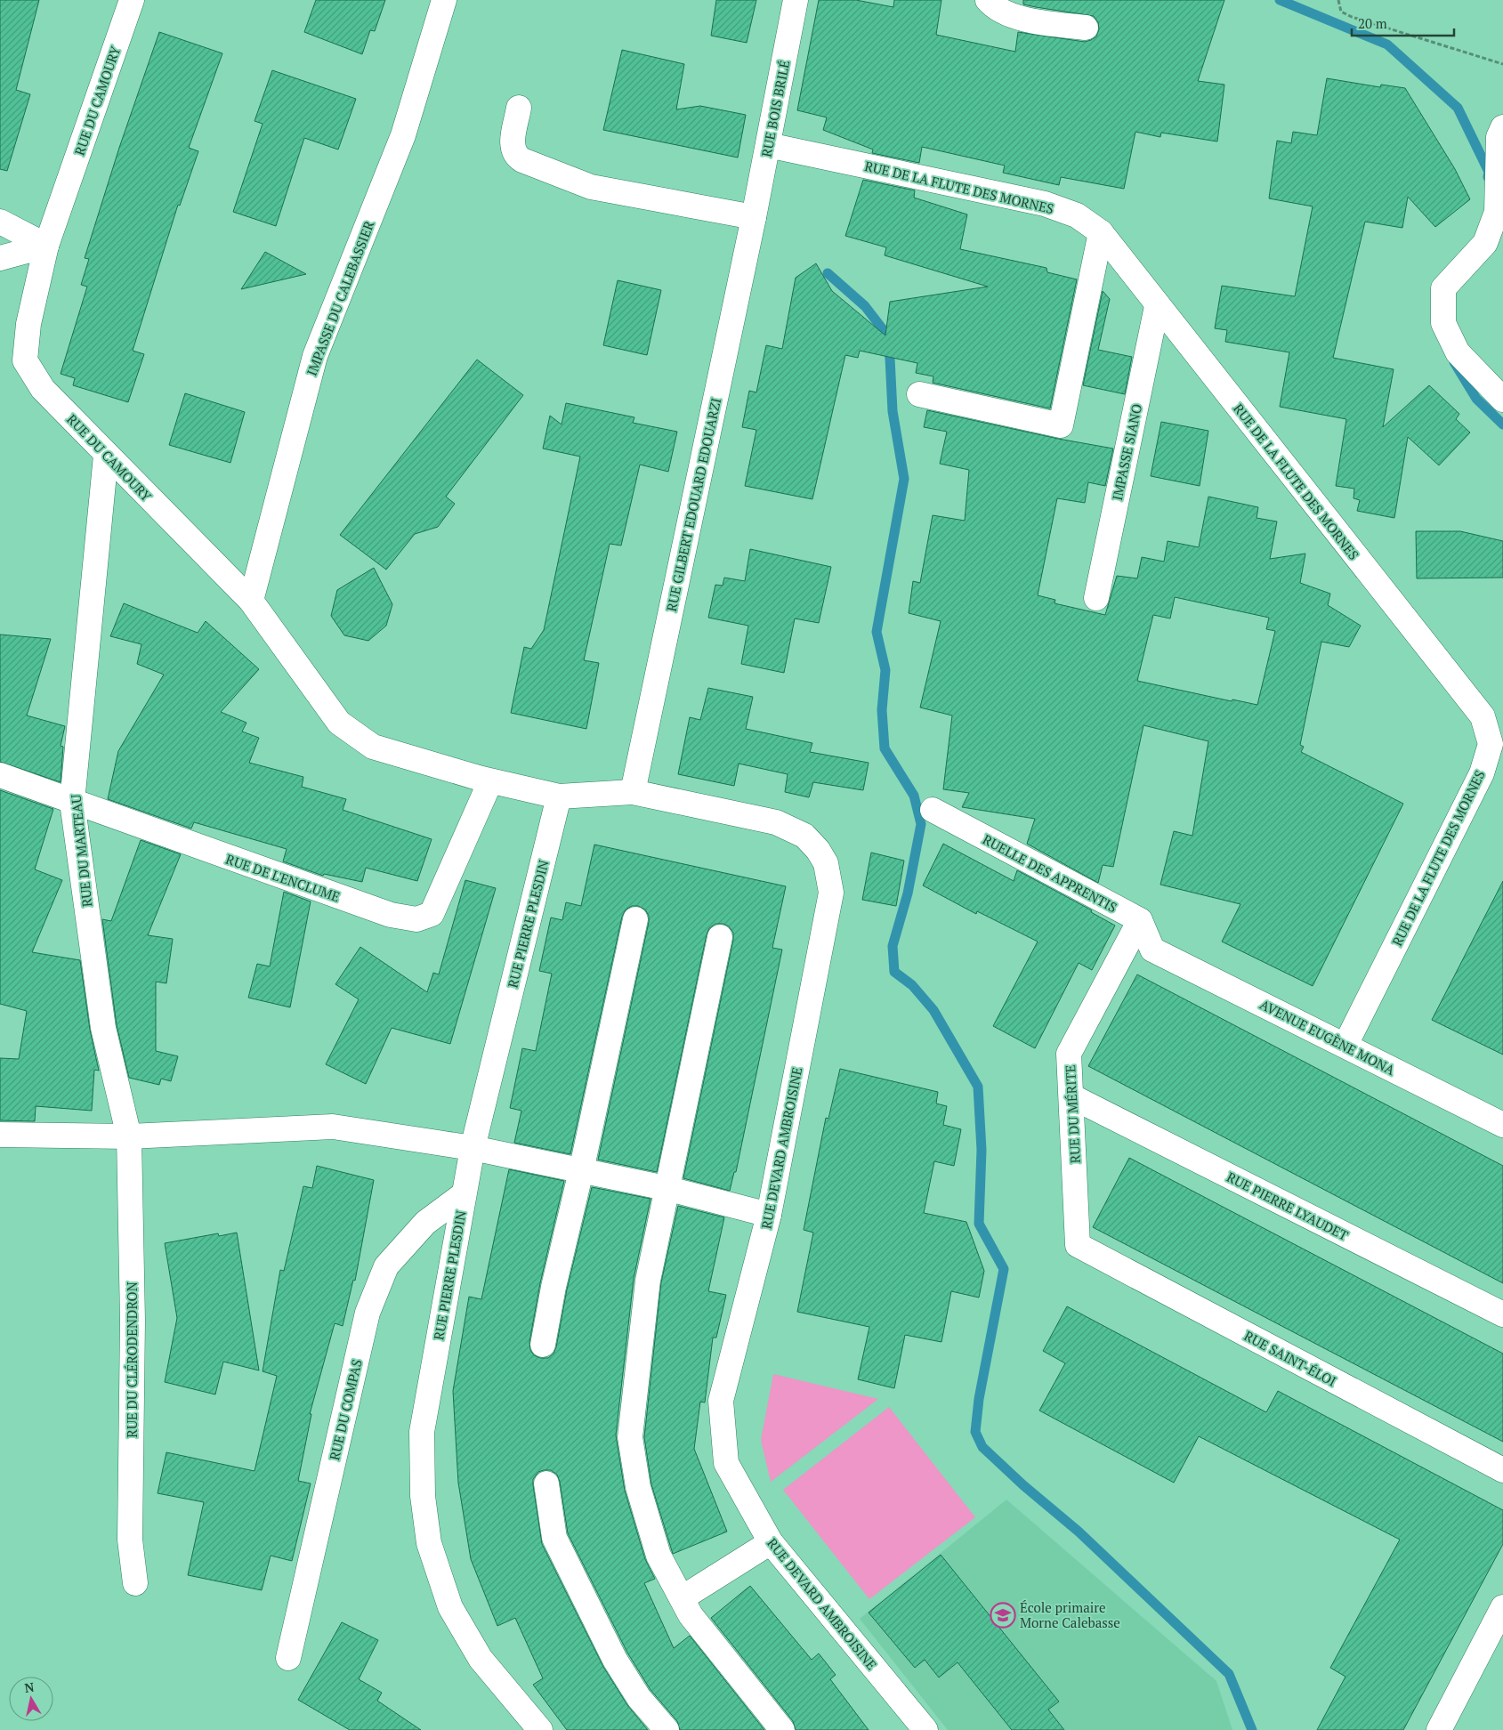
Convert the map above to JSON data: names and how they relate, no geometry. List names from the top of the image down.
{
  "streets": {
    "street": [
      "RUE DU CAMOURY",
      "RUE BOIS BRILÉ",
      "RUE DE LA FLUTE DES MORNES",
      "IMPASSE DU CALEBASSIER",
      "IMPASSE SIANO",
      "RUE GILBERT EDOUARD EDOUARZI",
      "RUE DU MARTEAU",
      "RUELLE DES APPRENTIS",
      "RUE DE L'ENCLUME",
      "RUE PIERRE PLESDIN",
      "AVENUE EUGÈNE MONA",
      "RUE DU MÉRITE",
      "RUE DEVARD AMBROISINE",
      "RUE PIERRE LYAUDET",
      "RUE SAINT-ÉLOI",
      "RUE DU CLÉRODENDRON",
      "RUE DU COMPAS"
    ]
  },
  "crossings": [
    ["RUE DU CAMOURY", "IMPASSE DU CALEBASSIER"],
    ["RUE DU CAMOURY", "RUE DU MARTEAU"],
    ["RUE DU CAMOURY", "RUE DE L'ENCLUME"],
    ["RUE DU CAMOURY", "RUE DEVARD AMBROISINE"],
    ["RUE BOIS BRILÉ", "RUE DE LA FLUTE DES MORNES"],
    ["RUE BOIS BRILÉ", "RUE GILBERT EDOUARD EDOUARZI"],
    ["RUE DE LA FLUTE DES MORNES", "IMPASSE SIANO"],
    ["RUE DE LA FLUTE DES MORNES", "AVENUE EUGÈNE MONA"],
    ["RUE GILBERT EDOUARD EDOUARZI", "RUE DEVARD AMBROISINE"],
    ["RUE DU MARTEAU", "RUE DE L'ENCLUME"],
    ["RUE DU MARTEAU", "RUE DU CLÉRODENDRON"],
    ["RUELLE DES APPRENTIS", "AVENUE EUGÈNE MONA"],
    ["RUELLE DES APPRENTIS", "RUE DU MÉRITE"],
    ["RUE DE L'ENCLUME", "RUE DEVARD AMBROISINE"],
    ["RUE PIERRE PLESDIN", "RUE DEVARD AMBROISINE"],
    ["RUE PIERRE PLESDIN", "RUE DU COMPAS"],
    ["AVENUE EUGÈNE MONA", "RUE DU MÉRITE"],
    ["RUE DU MÉRITE", "RUE PIERRE LYAUDET"],
    ["RUE DU MÉRITE", "RUE SAINT-ÉLOI"]
  ],
  "places": {
    "school or university": ["École primaire Morne Calebasse"]
  },
  "scale_bar": "20 m",
  "north": "top"
}
